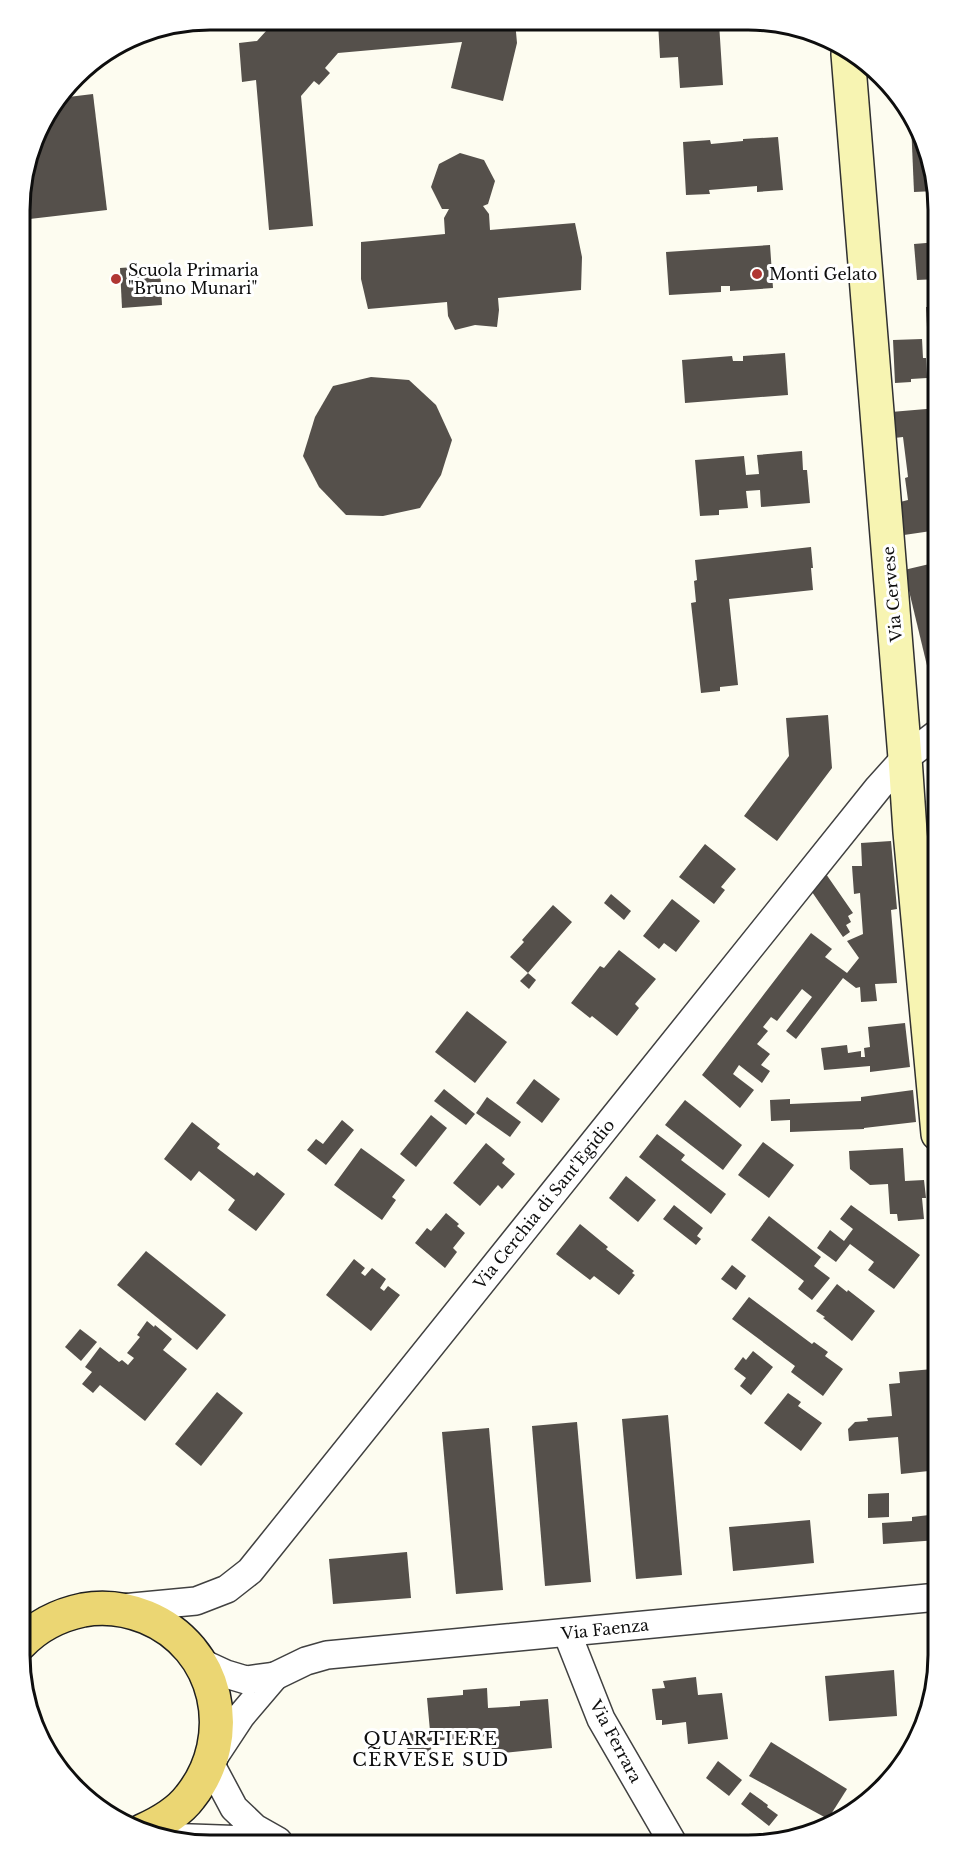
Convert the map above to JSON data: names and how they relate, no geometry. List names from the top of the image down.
{
  "streets": {
    "main road": ["Via Cervese"],
    "street": ["Via Cerchia di Sant'Egidio", "Via Faenza", "Via Ferrara"]
  },
  "crossings": [
    ["Via Cervese", "Via Cerchia di Sant'Egidio"],
    ["Via Faenza", "Via Ferrara"]
  ],
  "districts": ["QUARTIERE CERVESE SUD"],
  "places": ["Monti Gelato", "Scuola Primaria \"Bruno Munari\""]
}
